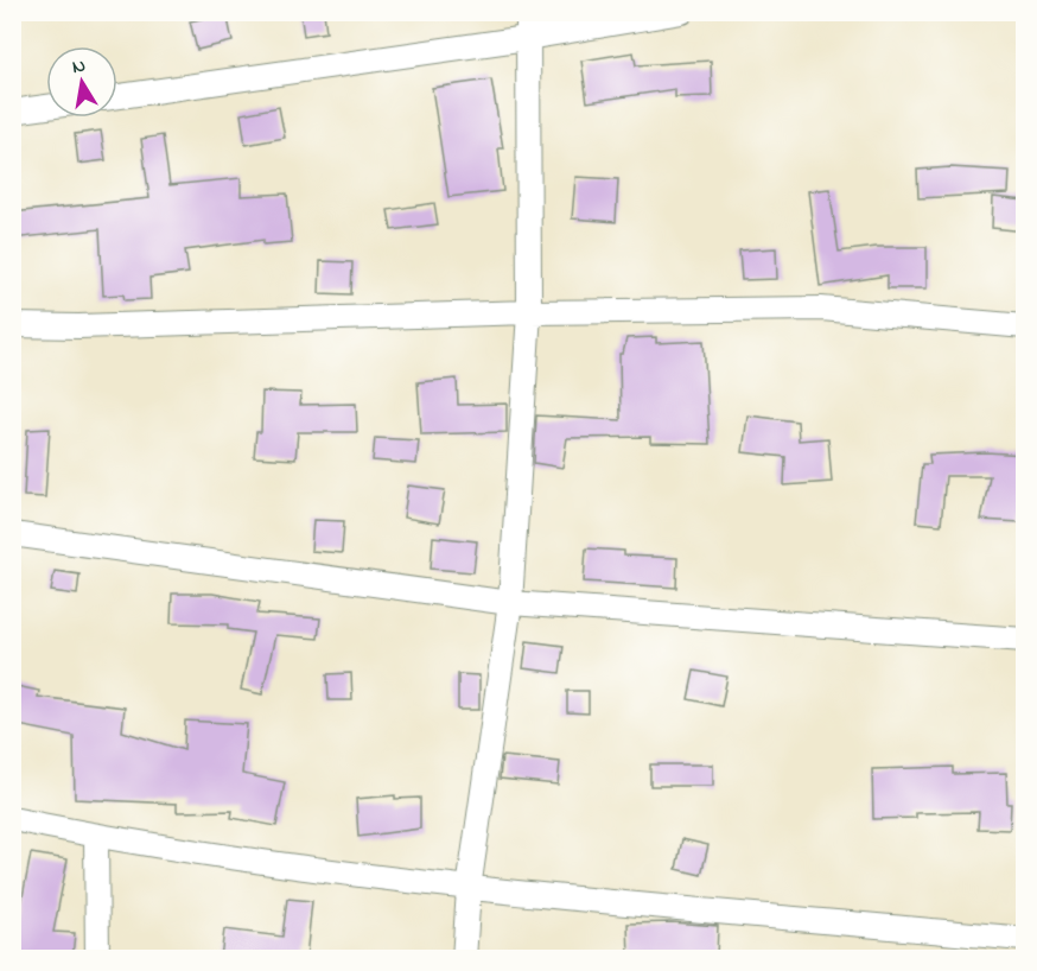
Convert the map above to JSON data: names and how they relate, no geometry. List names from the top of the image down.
{
  "north": "top"
}
